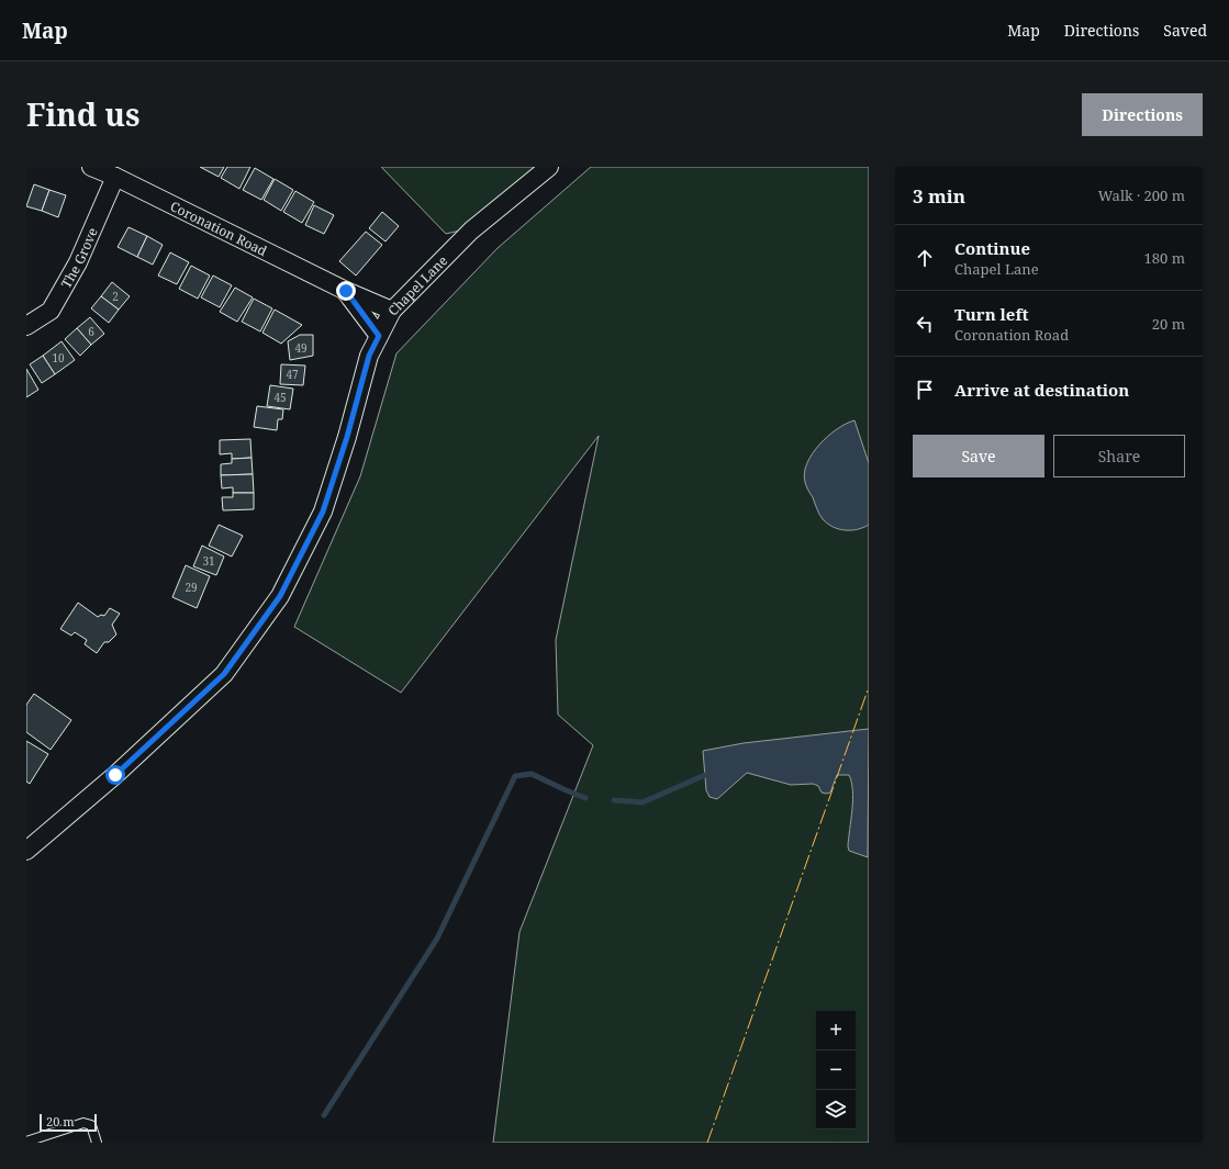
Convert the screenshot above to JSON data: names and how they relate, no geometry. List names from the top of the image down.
{
  "streets": {
    "street": ["Coronation Road", "The Grove", "Chapel Lane"]
  },
  "crossings": [
    ["Coronation Road", "The Grove"],
    ["Coronation Road", "Chapel Lane"]
  ],
  "house_numbers": [
    "2",
    "6",
    "49",
    "10",
    "47",
    "45",
    "31",
    "29"
  ],
  "scale_bar": "20 m",
  "page": {
    "header": "Map",
    "nav": ["Map", "Directions", "Saved"],
    "title": "Find us",
    "buttons": [
      "Directions",
      ["Save", "Share"]
    ],
    "heading": ["3 min", "Walk · 200 m"],
    "list": [
      ["Continue", "Chapel Lane", "180 m"],
      ["Turn left", "Coronation Road", "20 m"],
      "Arrive at destination"
    ],
    "map_buttons": ["+", "−"],
    "scale": "20 m"
  }
}
